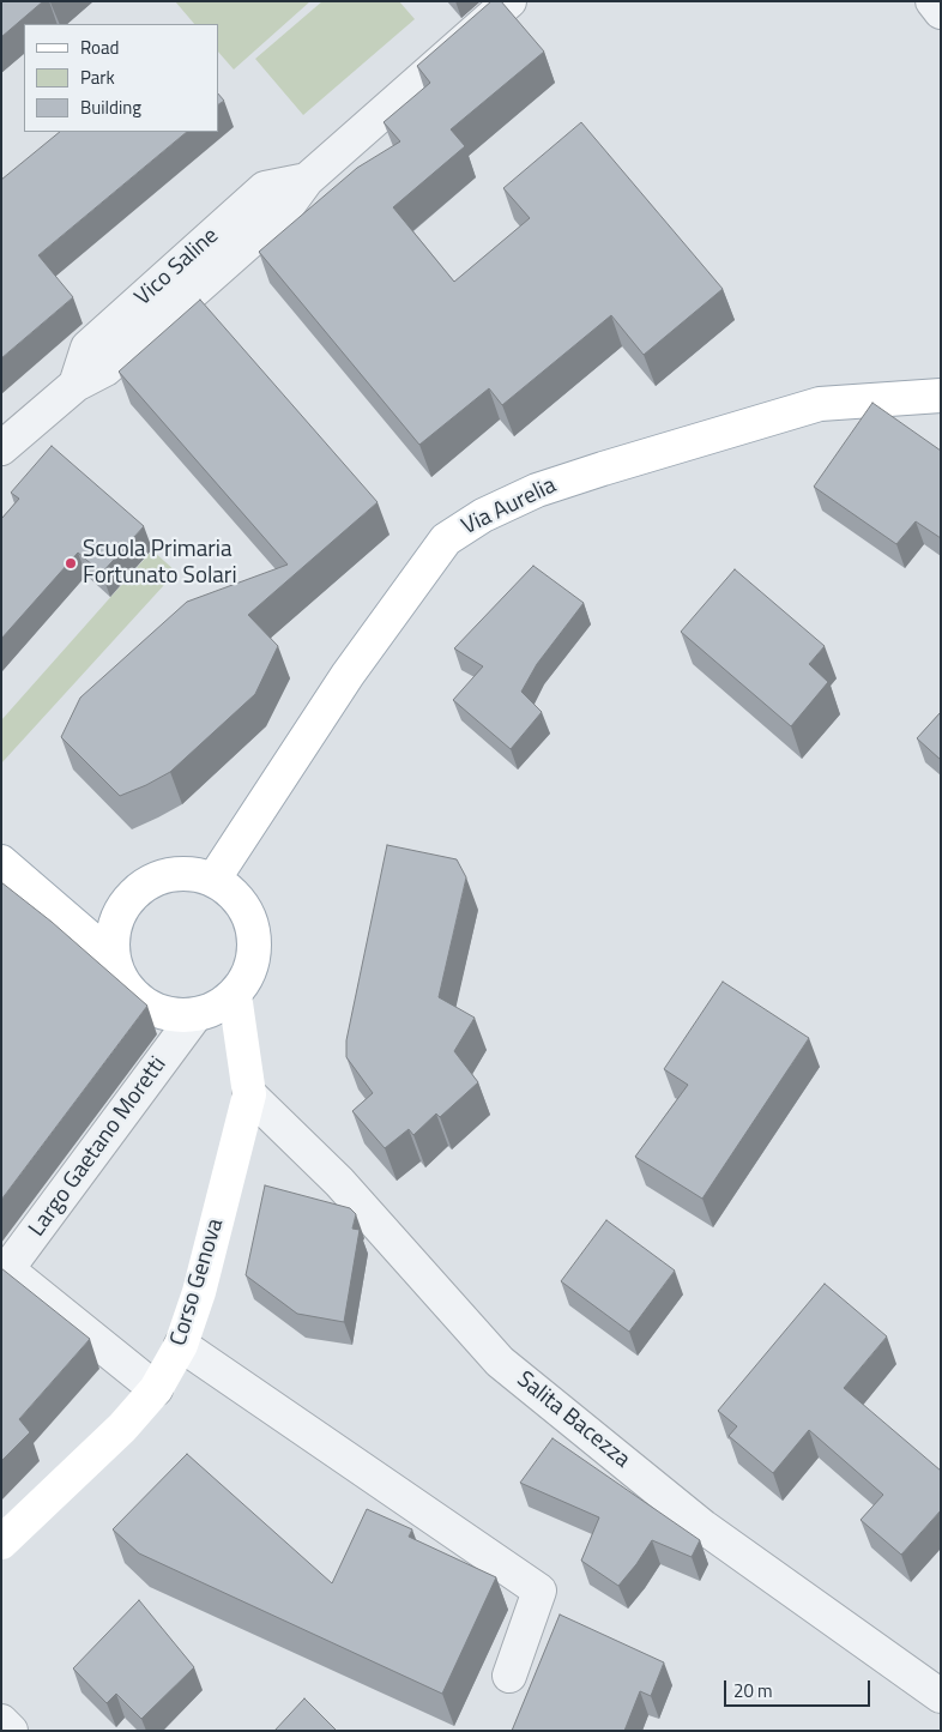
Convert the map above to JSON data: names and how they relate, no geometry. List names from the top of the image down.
{
  "streets": {
    "main road": ["Via Aurelia", "Corso Genova"],
    "street": ["Vico Saline", "Largo Gaetano Moretti", "Salita Bacezza"]
  },
  "crossings": [
    ["Via Aurelia", "Largo Gaetano Moretti"],
    ["Via Aurelia", "Corso Genova"],
    ["Largo Gaetano Moretti", "Corso Genova"],
    ["Corso Genova", "Salita Bacezza"]
  ],
  "places": ["Scuola Primaria Fortunato Solari"],
  "legend": ["Road", "Park", "Building"],
  "scale_bar": "20 m"
}
